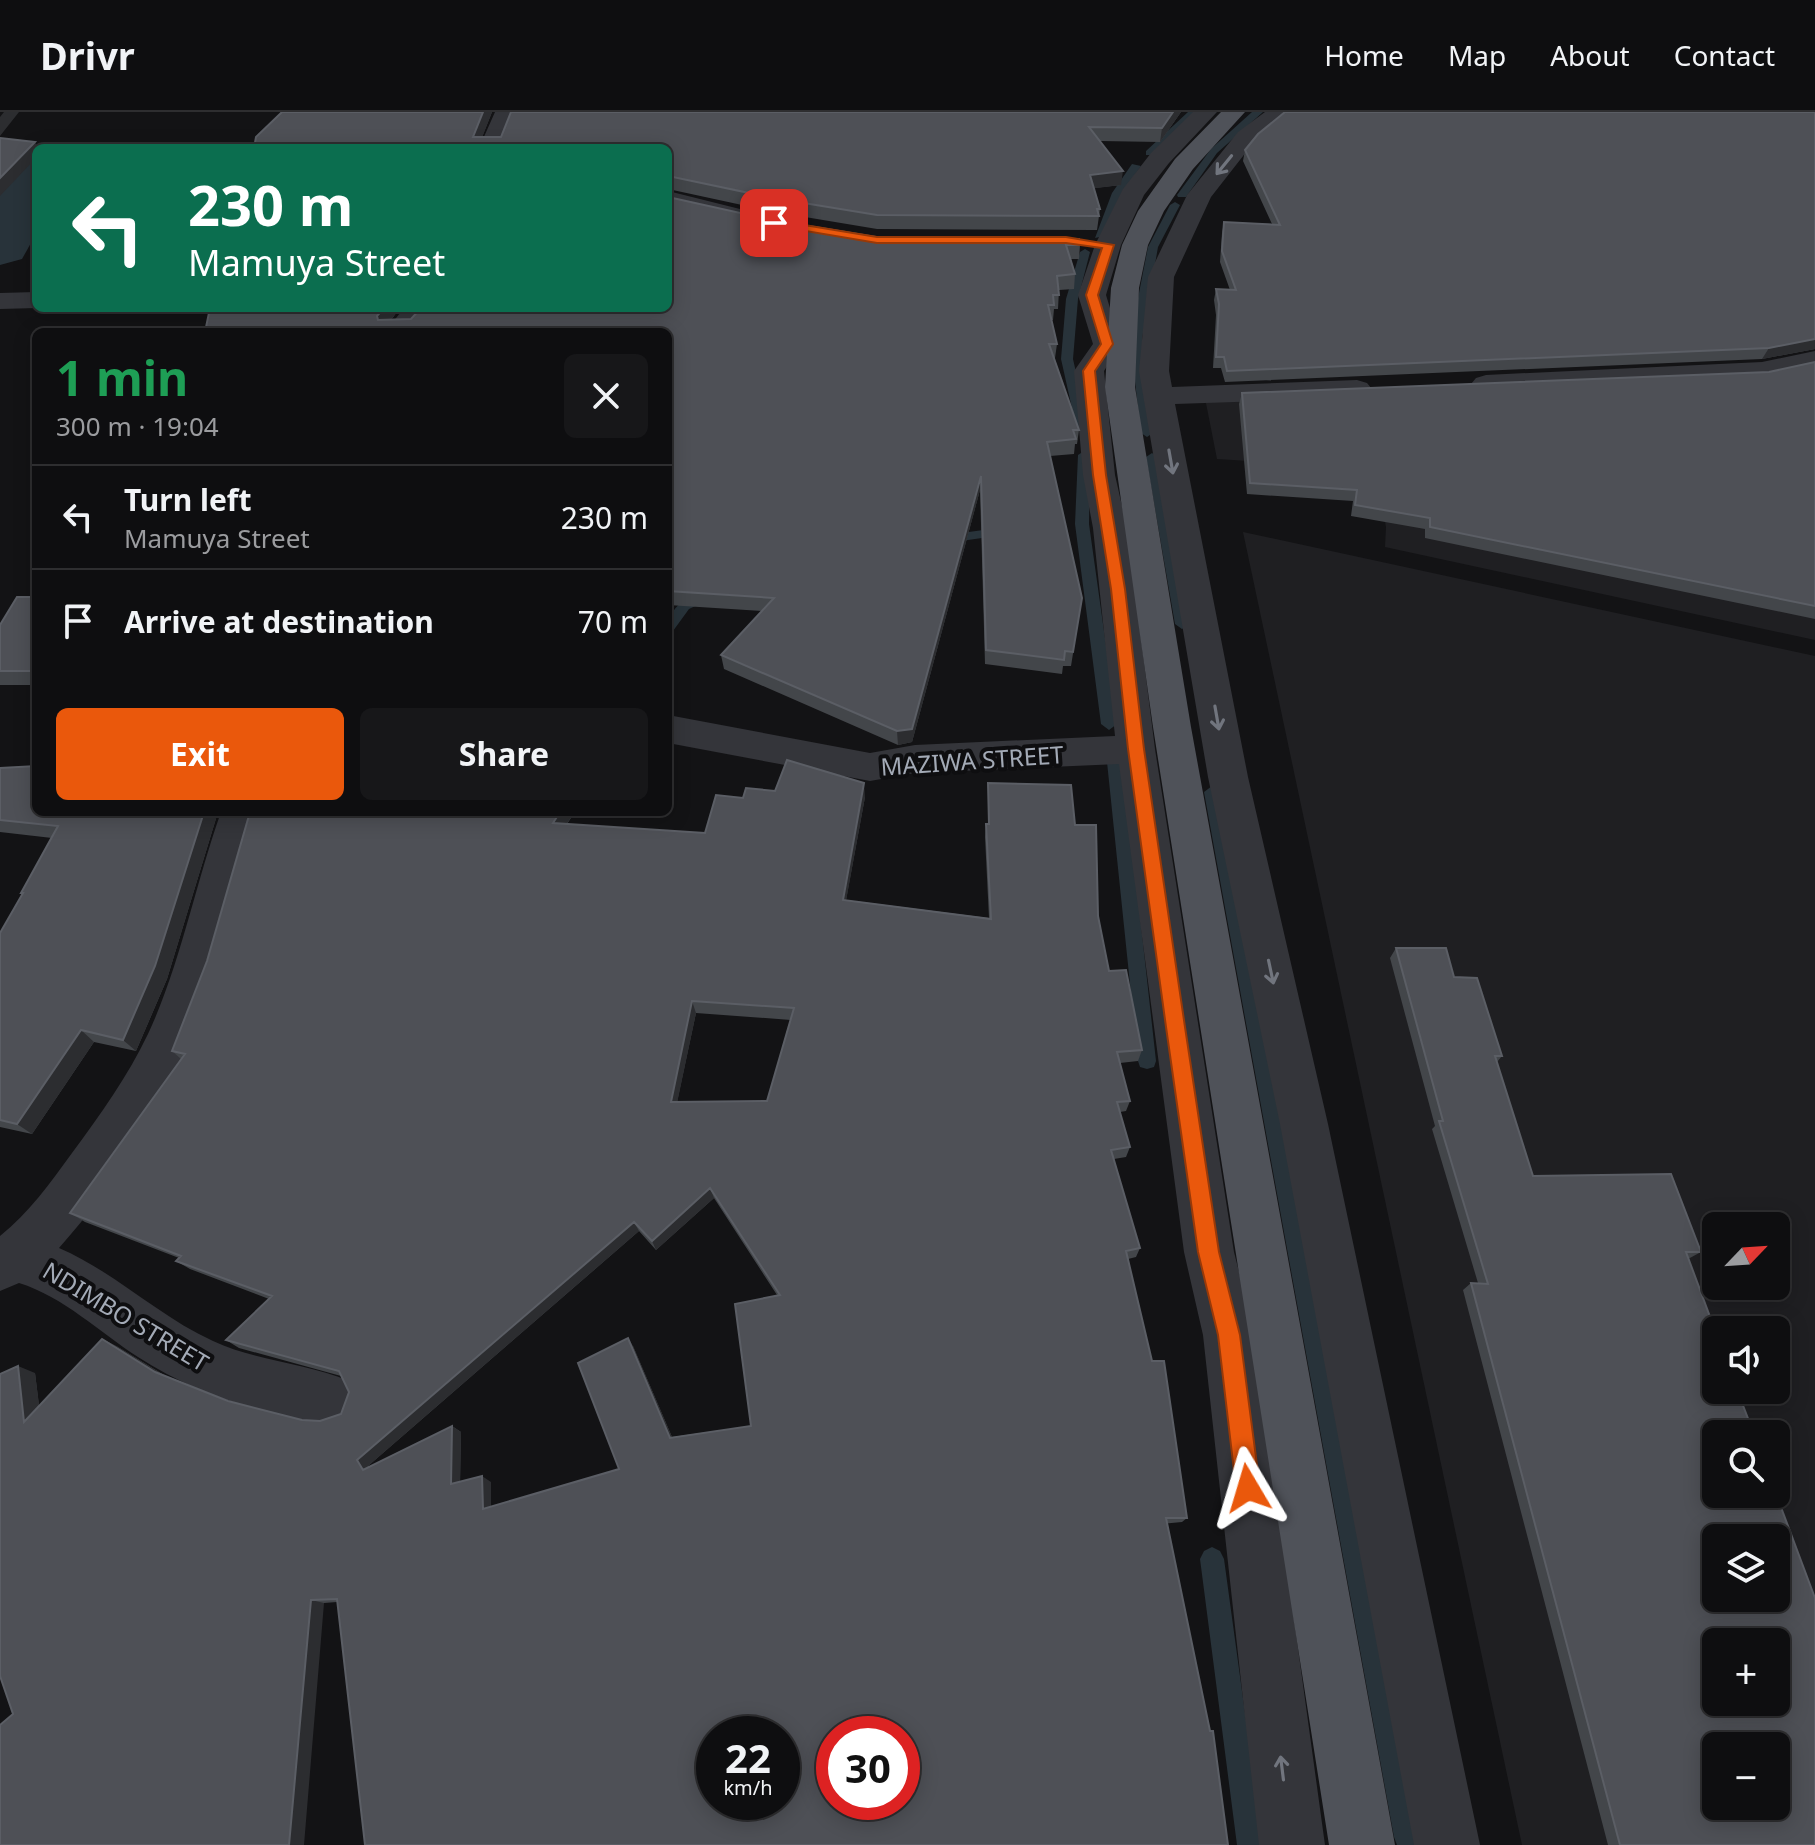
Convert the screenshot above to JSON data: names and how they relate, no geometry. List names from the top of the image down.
{
  "streets": {
    "street": ["MAZIWA STREET", "NDIMBO STREET"]
  },
  "north": "top right",
  "page": {
    "header": "Drivr",
    "nav": [
      "Home",
      "Map",
      "About",
      "Contact"
    ],
    "turn": ["230 m", "Mamuya Street"],
    "heading": ["1 min", "300 m · 19:04"],
    "list": [
      {
        "name": "Turn left",
        "note": "Mamuya Street",
        "value": "230 m"
      },
      {
        "name": "Arrive at destination",
        "value": "70 m"
      }
    ],
    "buttons": ["Exit", "Share"],
    "map_buttons": ["+", "−"],
    "speed": "22 km/h",
    "limit": "30"
  }
}
